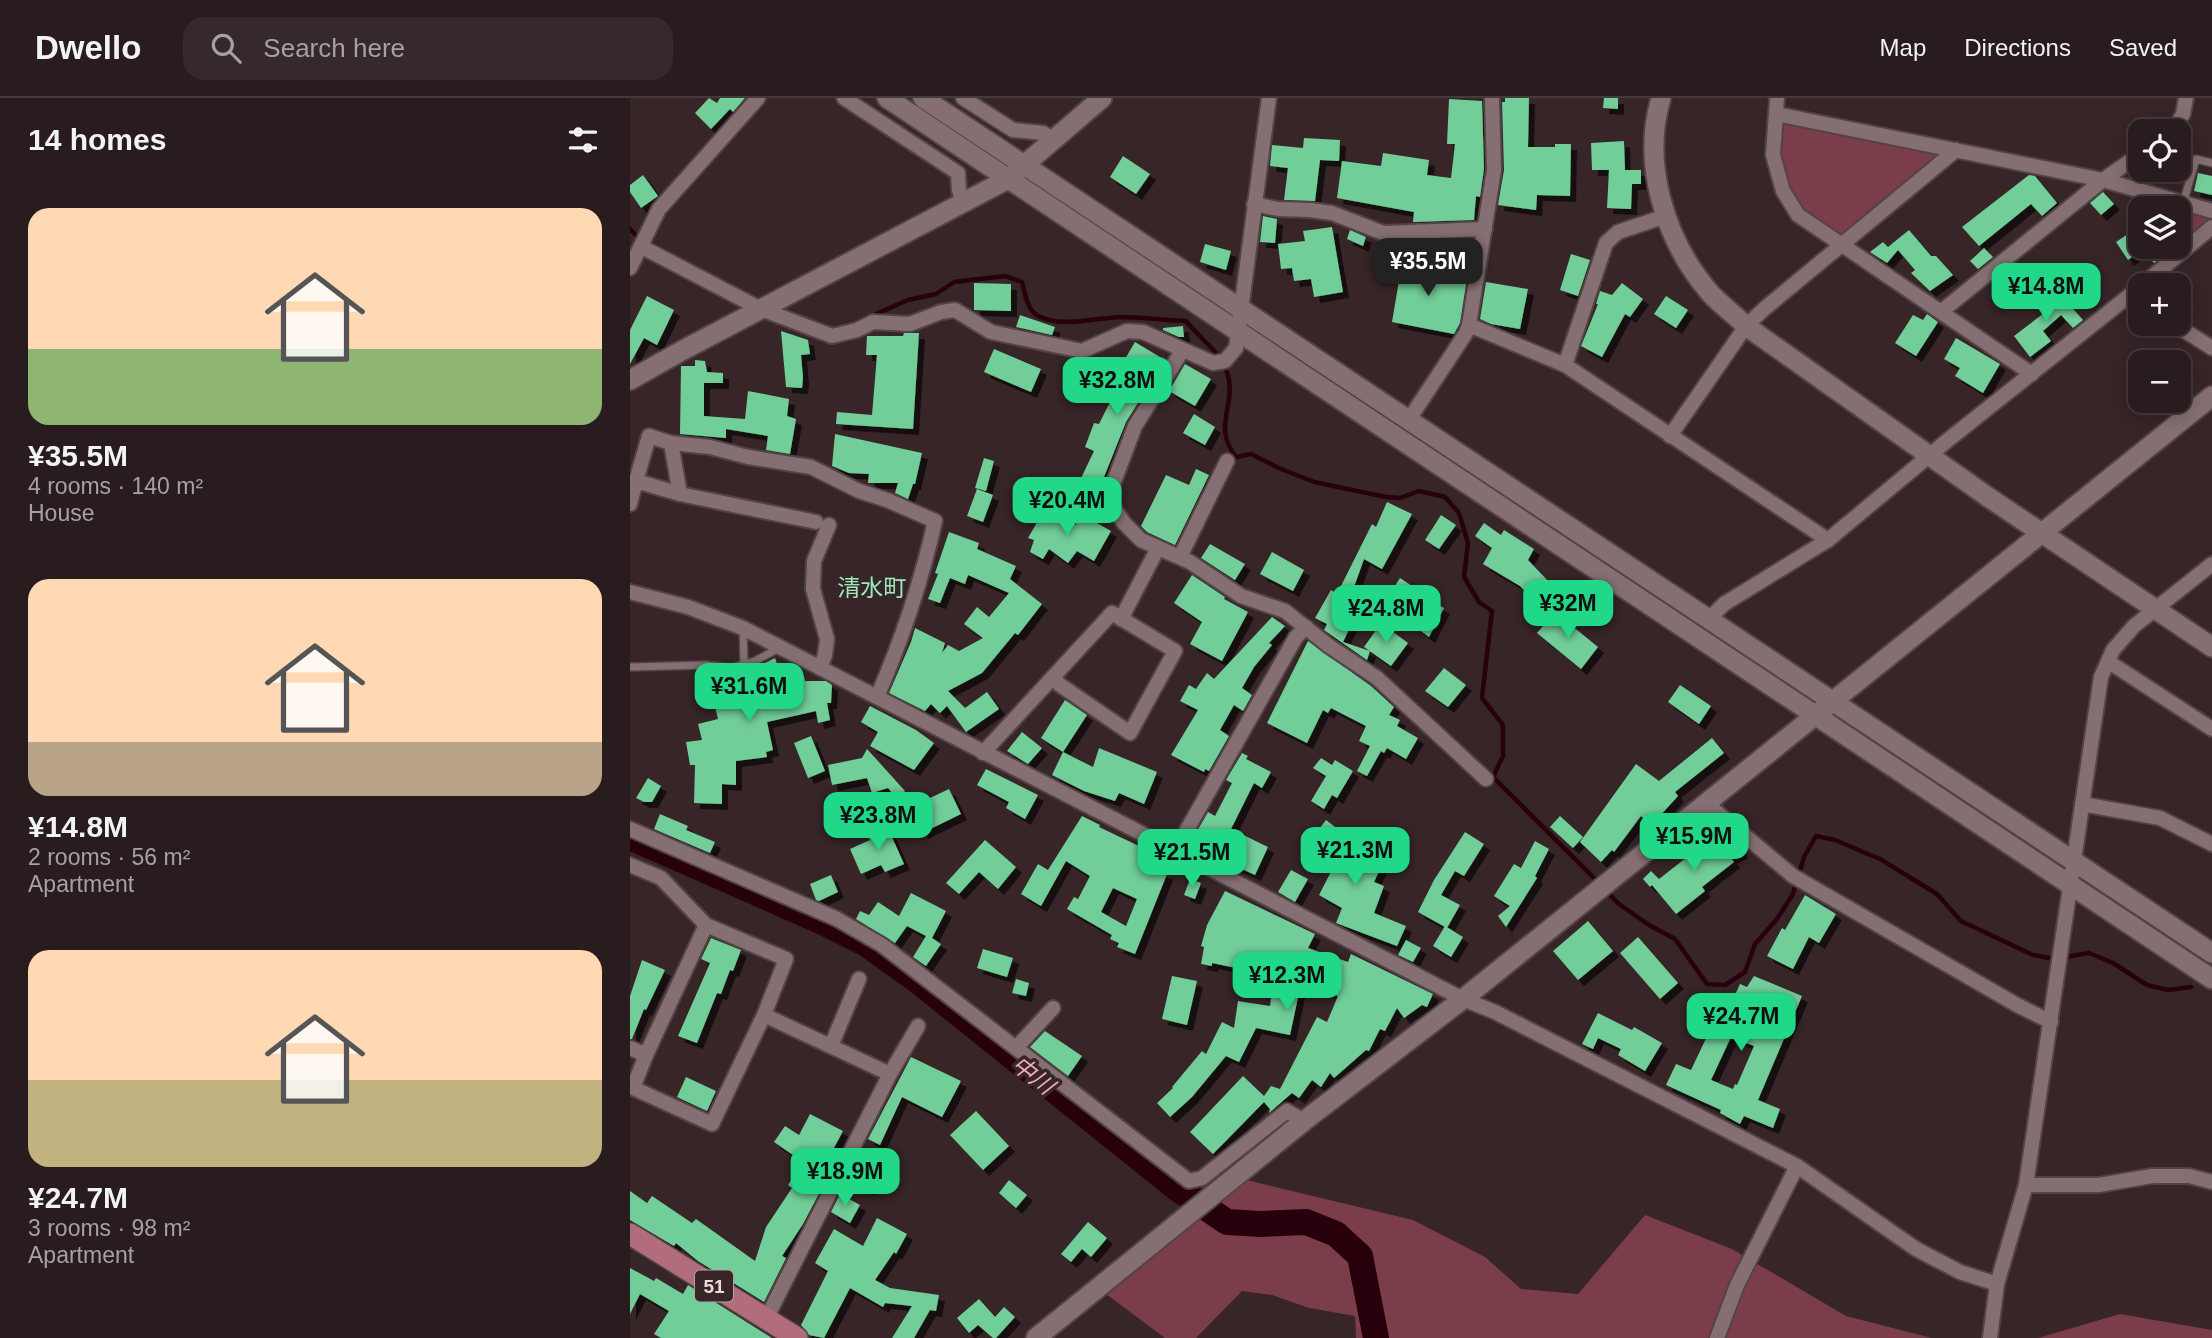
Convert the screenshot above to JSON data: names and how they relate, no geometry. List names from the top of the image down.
{
  "streets": {
    "main road": ["51"]
  },
  "districts": ["清水町"],
  "water": ["中川"],
  "page": {
    "header": "Dwello",
    "search": "Search here",
    "nav": ["Map", "Directions", "Saved"],
    "heading": "14 homes",
    "map_buttons": ["+", "−"],
    "list": [
      {
        "name": "¥35.5M",
        "note": "4 rooms · 140 m² · House"
      },
      {
        "name": "¥14.8M",
        "note": "2 rooms · 56 m² · Apartment"
      },
      {
        "name": "¥24.7M",
        "note": "3 rooms · 98 m² · Apartment"
      }
    ],
    "price": [
      "¥35.5M",
      "¥14.8M",
      "¥32.8M",
      "¥20.4M",
      "¥32M",
      "¥24.8M",
      "¥31.6M",
      "¥23.8M",
      "¥15.9M",
      "¥21.3M",
      "¥21.5M",
      "¥12.3M",
      "¥24.7M",
      "¥18.9M"
    ]
  }
}
